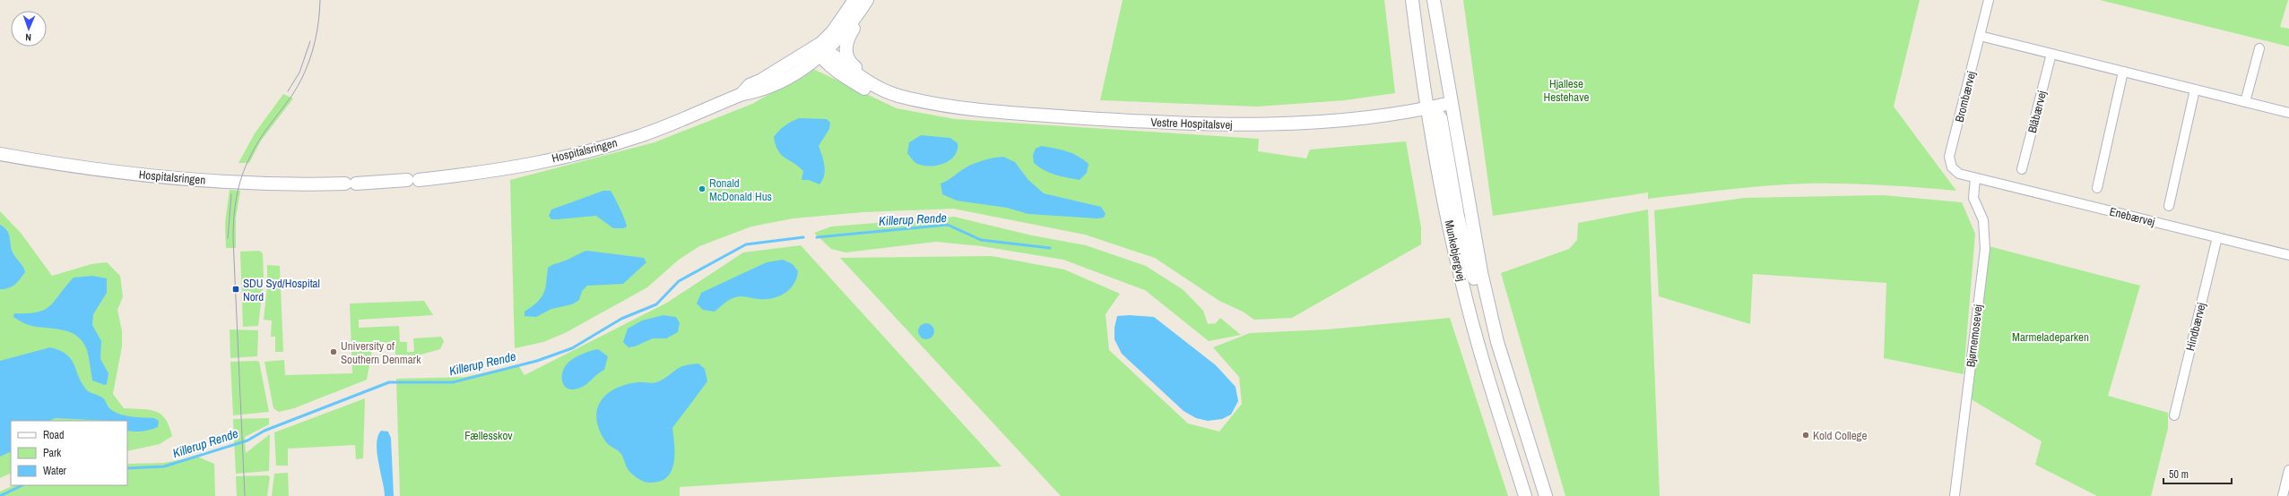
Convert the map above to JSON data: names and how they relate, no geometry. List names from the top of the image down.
{
  "streets": {
    "street": [
      "Brombærvej",
      "Blåbærvej",
      "Vestre Hospitalsvej",
      "Hospitalsringen",
      "Enebærvej",
      "Munkebjergvej",
      "Hindbærvej",
      "Bjørnemosevej"
    ]
  },
  "crossings": [
    ["Brombærvej", "Enebærvej"],
    ["Brombærvej", "Bjørnemosevej"],
    ["Vestre Hospitalsvej", "Hospitalsringen"],
    ["Vestre Hospitalsvej", "Munkebjergvej"],
    ["Enebærvej", "Hindbærvej"],
    ["Enebærvej", "Bjørnemosevej"]
  ],
  "water": ["Killerup Rende"],
  "parks": ["Hjallese Hestehave", "Marmeladeparken", "Fællesskov"],
  "places": {
    "other": ["Ronald McDonald Hus", "University of Southern Denmark", "Kold College"],
    "transit": ["SDU Syd/Hospital Nord"]
  },
  "legend": ["Road", "Park", "Water"],
  "scale_bar": "50 m",
  "north": "bottom"
}
